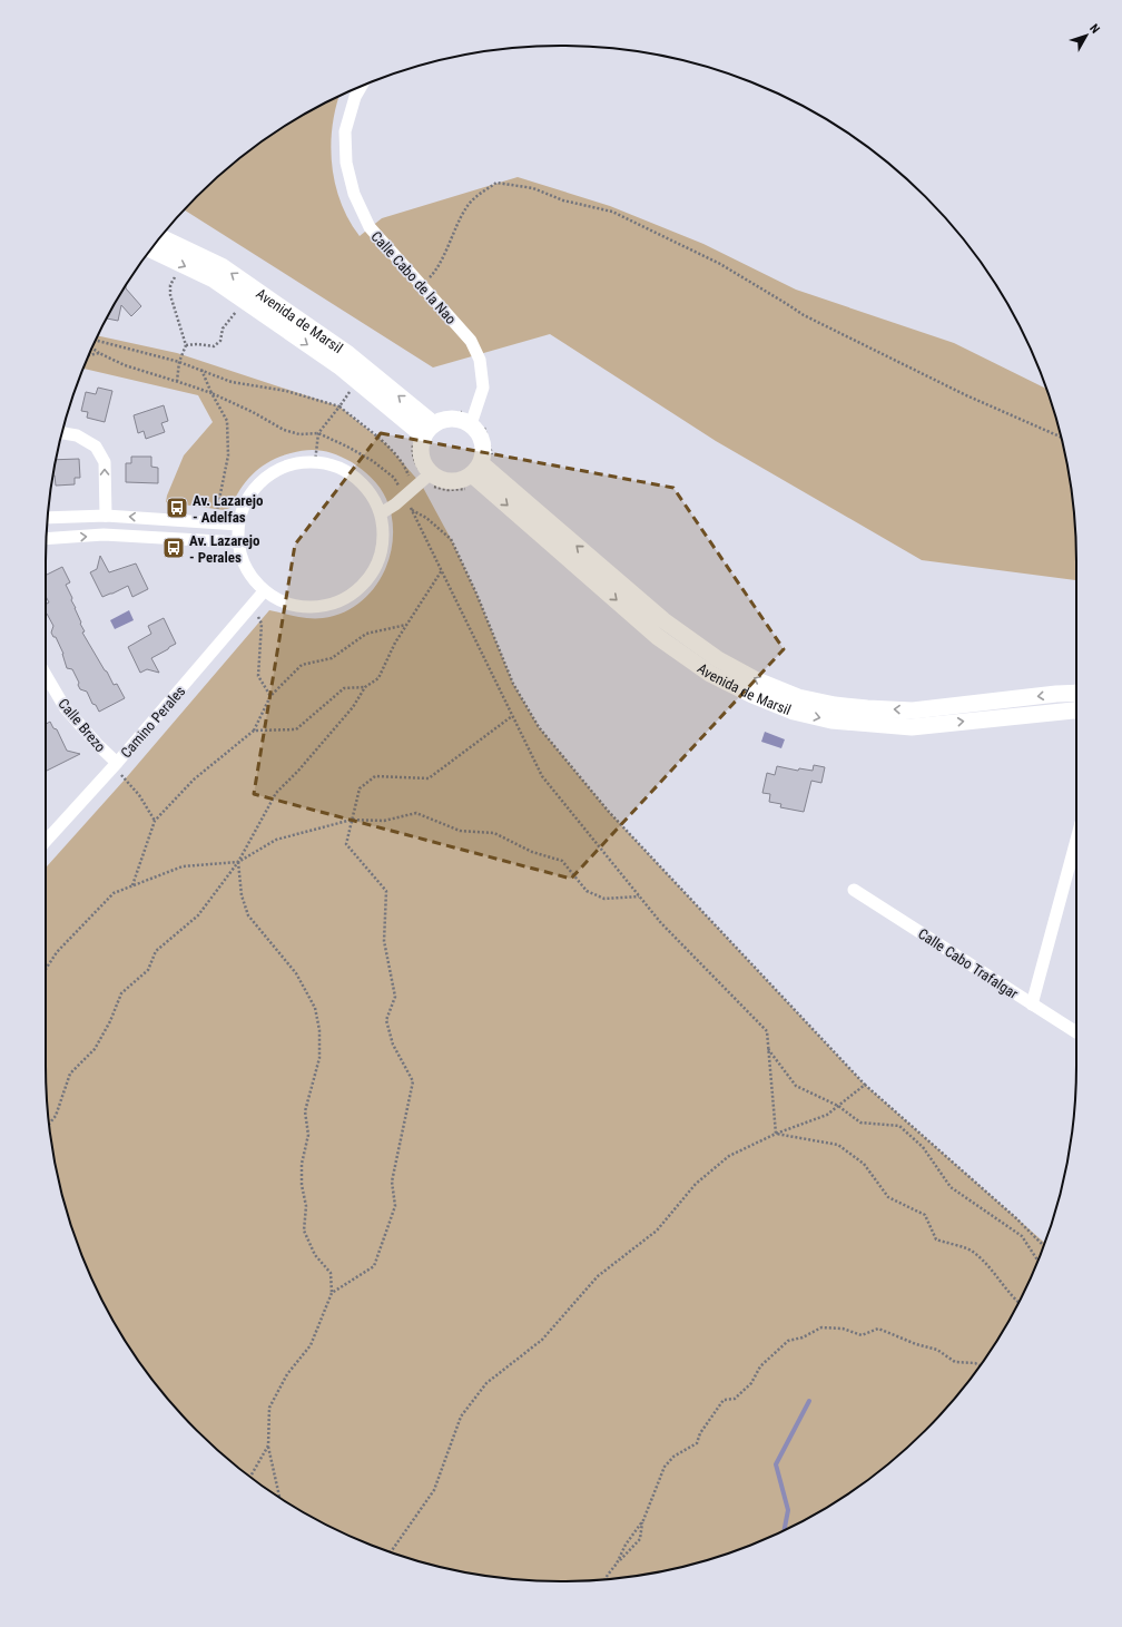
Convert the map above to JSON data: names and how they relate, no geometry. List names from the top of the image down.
{
  "streets": {
    "street": [
      "Calle Cabo de la Nao",
      "Avenida de Marsil",
      "Camino Perales",
      "Calle Brezo",
      "Calle Cabo Trafalgar"
    ]
  },
  "crossings": [
    ["Calle Cabo de la Nao", "Avenida de Marsil"],
    ["Camino Perales", "Calle Brezo"]
  ],
  "places": {
    "bus stop": ["Av. Lazarejo - Adelfas", "Av. Lazarejo - Perales"]
  },
  "north": "top right"
}
